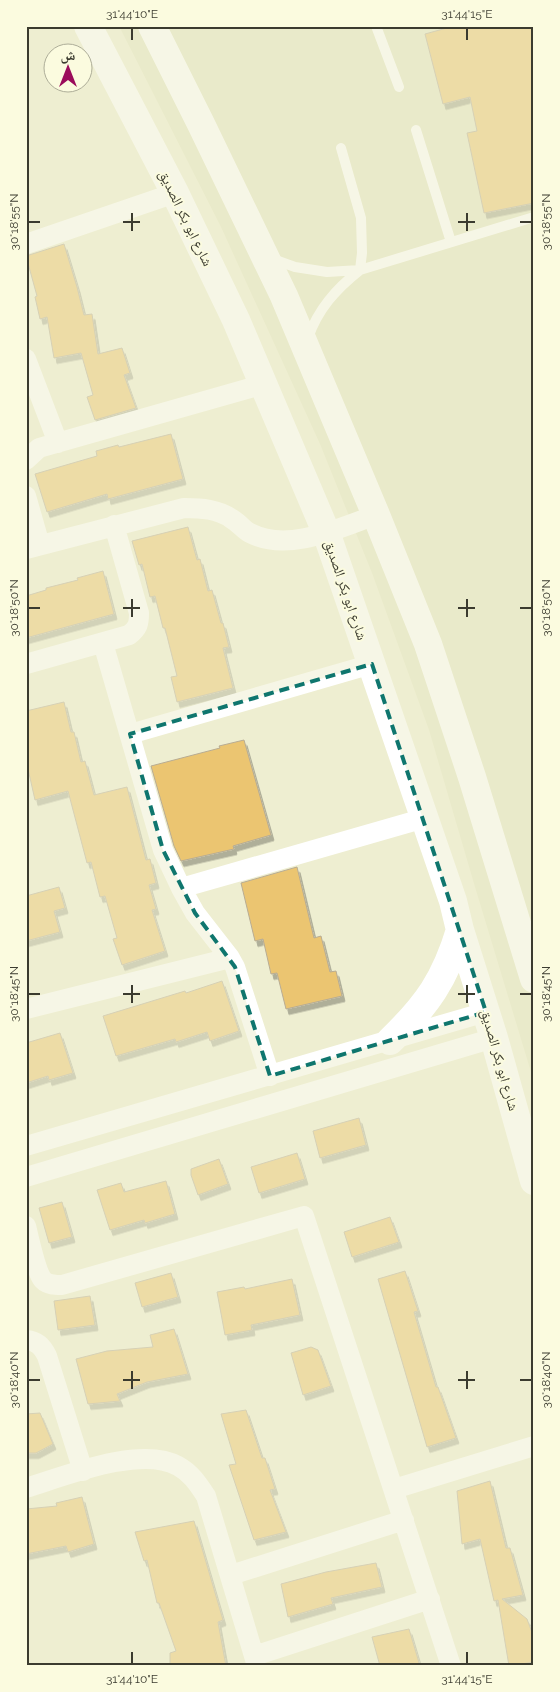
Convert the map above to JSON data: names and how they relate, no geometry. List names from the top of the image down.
{
  "streets": {
    "main road": ["شارع ابو بكر الصديق"]
  },
  "north": "top",
  "coordinates": [
    "31°44'10\"E",
    "31°44'15\"E",
    "30°18'55\"N",
    "30°18'50\"N",
    "30°18'45\"N",
    "30°18'40\"N"
  ]
}
